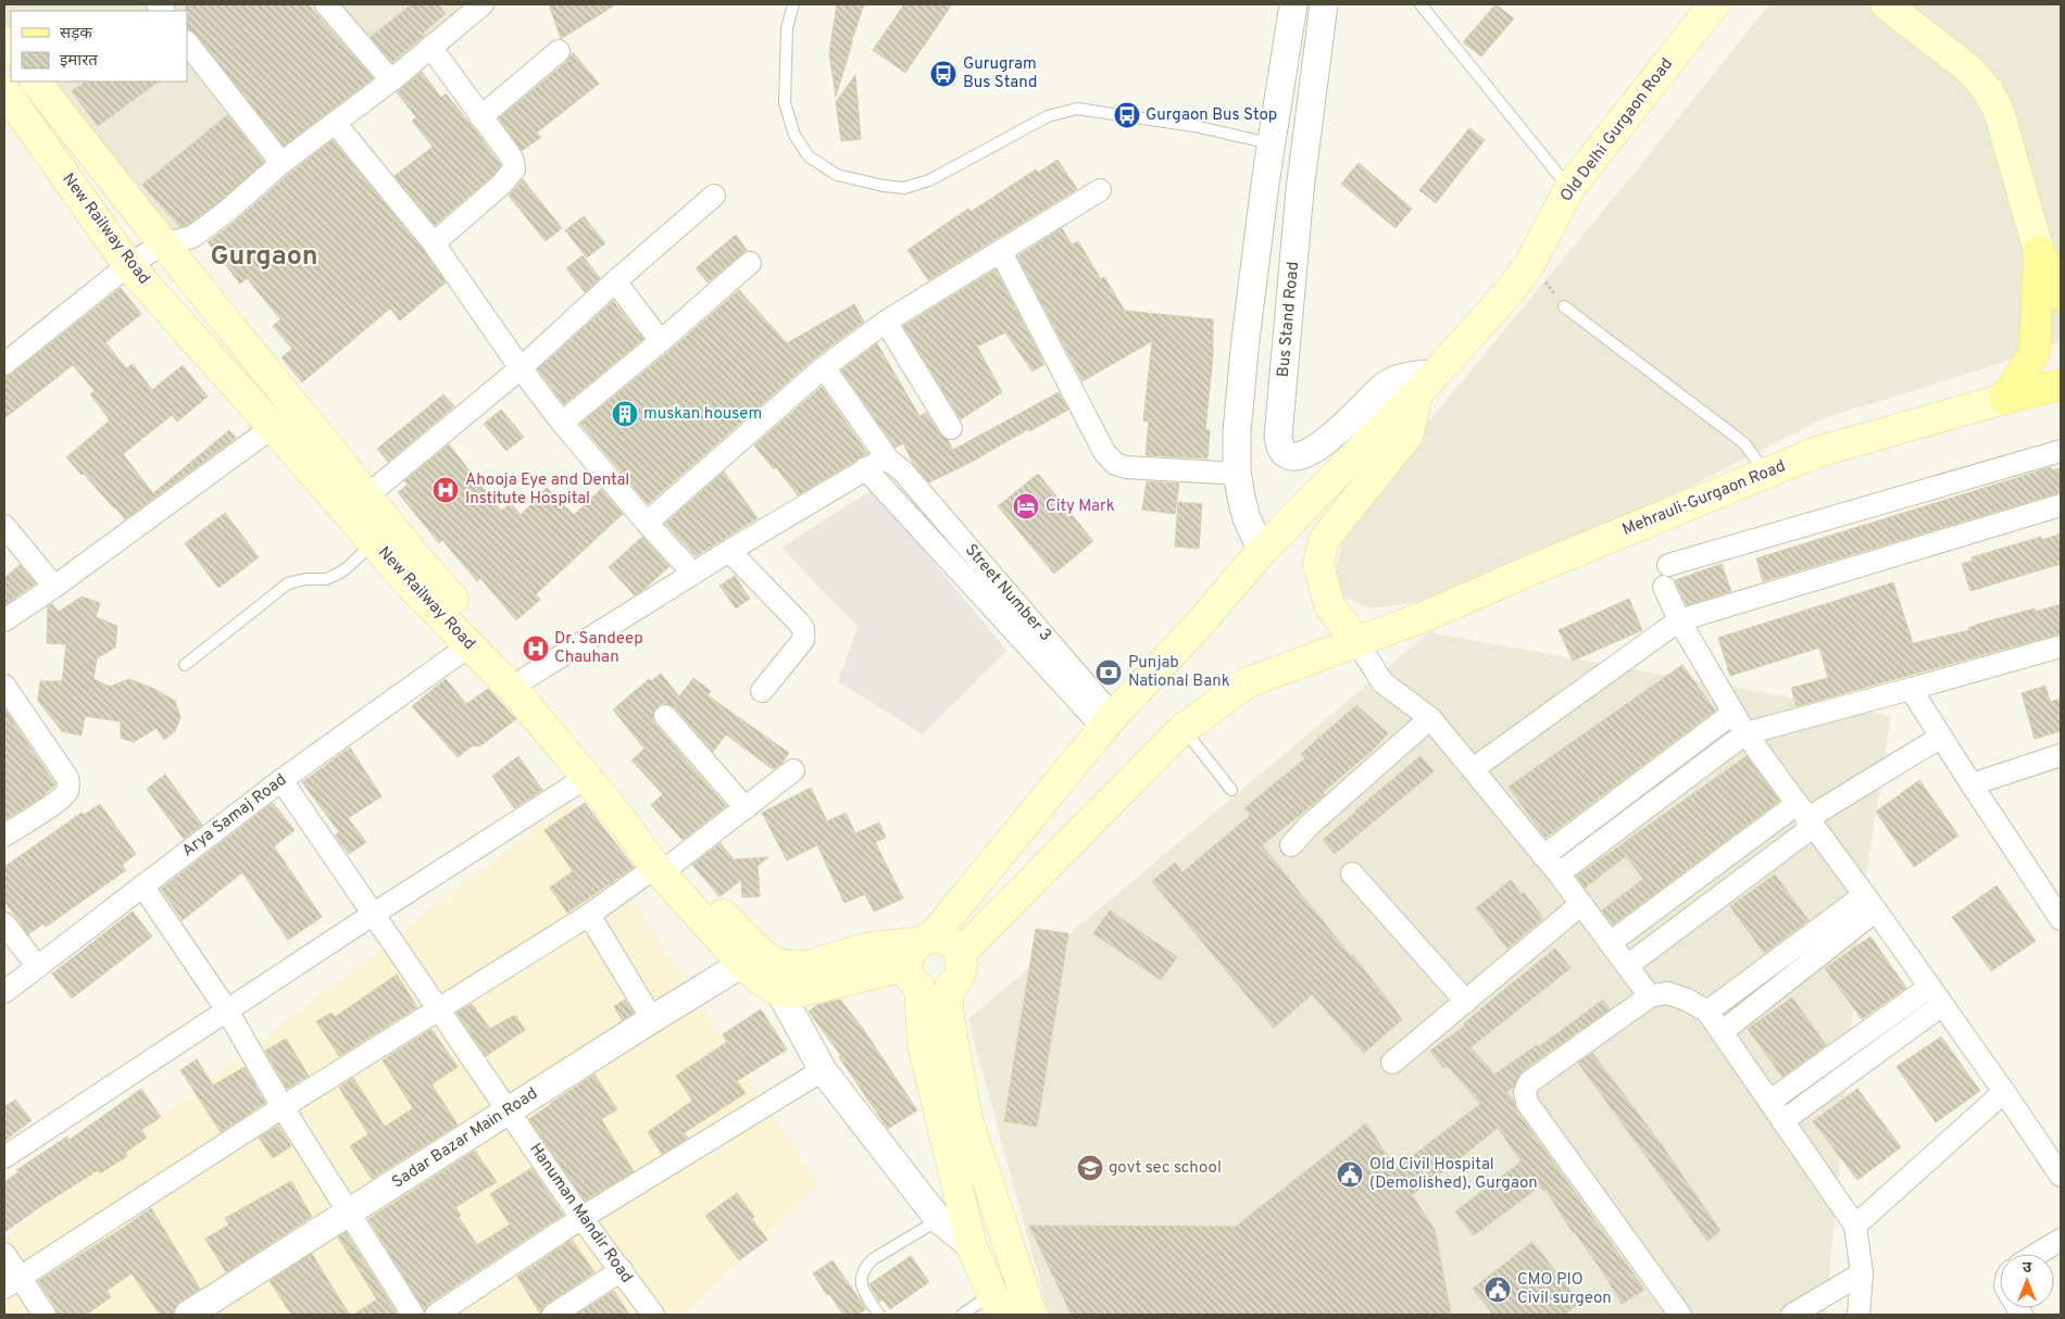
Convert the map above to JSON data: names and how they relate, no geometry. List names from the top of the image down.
{
  "streets": {
    "main road": ["Old Delhi Gurgaon Road", "New Railway Road", "Mehrauli-Gurgaon Road"],
    "street": [
      "Bus Stand Road",
      "Street Number 3",
      "Arya Samaj Road",
      "Sadar Bazar Main Road",
      "Hanuman Mandir Road"
    ]
  },
  "crossings": [
    ["Old Delhi Gurgaon Road", "New Railway Road"],
    ["Old Delhi Gurgaon Road", "Bus Stand Road"],
    ["Old Delhi Gurgaon Road", "Street Number 3"],
    ["New Railway Road", "Arya Samaj Road"],
    ["New Railway Road", "Sadar Bazar Main Road"],
    ["Arya Samaj Road", "Hanuman Mandir Road"],
    ["Sadar Bazar Main Road", "Hanuman Mandir Road"]
  ],
  "districts": ["Gurgaon"],
  "places": {
    "bus stop": ["Gurugram Bus Stand", "Gurgaon Bus Stop"],
    "building": ["muskan housem"],
    "hospital": ["Ahooja Eye and Dental Institute Hospital", "Dr. Sandeep Chauhan"],
    "hotel": ["City Mark"],
    "bank": ["Punjab National Bank"],
    "school or university": ["govt sec school"],
    "public building": ["Old Civil Hospital (Demolished), Gurgaon", "CMO PIO Civil surgeon"]
  },
  "legend": ["सड़क", "इमारत"],
  "north": "top"
}
